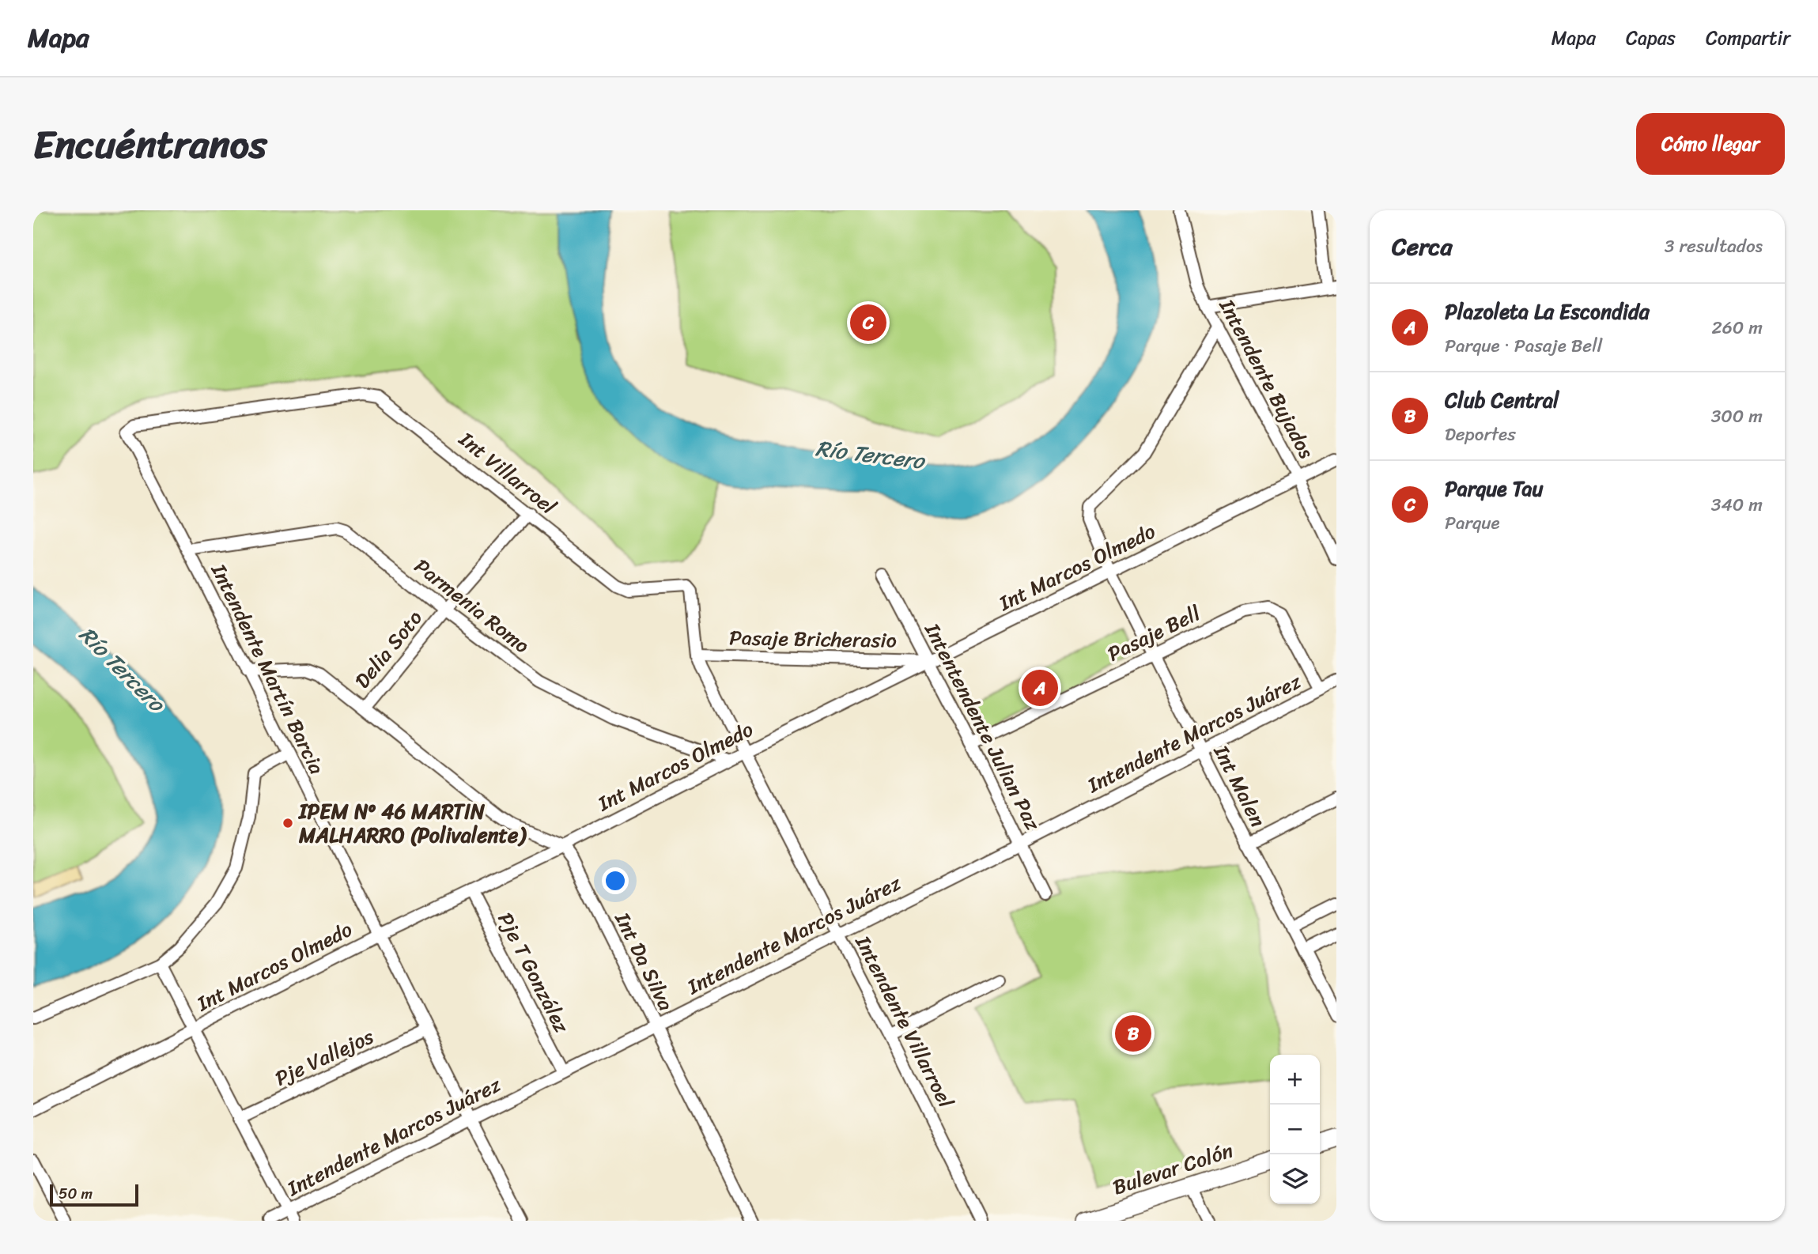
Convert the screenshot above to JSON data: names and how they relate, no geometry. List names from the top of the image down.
{
  "streets": {
    "main road": ["Bulevar Colón"],
    "street": [
      "Intendente Bujados",
      "Int Villarroel",
      "Int Marcos Olmedo",
      "Parmenia Romo",
      "Pasaje Bell",
      "Pasaje Bricherasio",
      "Delia Soto",
      "Intendente Martín Barcia",
      "Intentendente Julian Paz",
      "Intendente Marcos Juárez",
      "Int Malen",
      "Int Da Silva",
      "Pje T González",
      "Intendente Villarroel",
      "Pje Vallejos"
    ]
  },
  "crossings": [
    ["Intendente Bujados", "Int Marcos Olmedo"],
    ["Intendente Bujados", "Int Malen"],
    ["Int Villarroel", "Int Marcos Olmedo"],
    ["Int Villarroel", "Pasaje Bricherasio"],
    ["Int Villarroel", "Delia Soto"],
    ["Int Villarroel", "Intendente Martín Barcia"],
    ["Int Villarroel", "Intendente Villarroel"],
    ["Int Marcos Olmedo", "Parmenia Romo"],
    ["Int Marcos Olmedo", "Pasaje Bricherasio"],
    ["Int Marcos Olmedo", "Intendente Martín Barcia"],
    ["Int Marcos Olmedo", "Intentendente Julian Paz"],
    ["Int Marcos Olmedo", "Int Malen"],
    ["Int Marcos Olmedo", "Int Da Silva"],
    ["Int Marcos Olmedo", "Pje T González"],
    ["Int Marcos Olmedo", "Intendente Villarroel"],
    ["Parmenia Romo", "Delia Soto"],
    ["Parmenia Romo", "Intendente Martín Barcia"],
    ["Pasaje Bell", "Intentendente Julian Paz"],
    ["Pasaje Bell", "Intendente Marcos Juárez"],
    ["Pasaje Bell", "Int Malen"],
    ["Pasaje Bricherasio", "Intentendente Julian Paz"],
    ["Intendente Martín Barcia", "Intendente Marcos Juárez"],
    ["Intendente Martín Barcia", "Pje Vallejos"],
    ["Intentendente Julian Paz", "Intendente Marcos Juárez"],
    ["Intendente Marcos Juárez", "Int Malen"],
    ["Intendente Marcos Juárez", "Int Da Silva"],
    ["Intendente Marcos Juárez", "Pje T González"],
    ["Intendente Marcos Juárez", "Intendente Villarroel"]
  ],
  "water": ["Río Tercero"],
  "places": ["IPEM Nº 46 MARTIN MALHARRO (Polivalente)"],
  "scale_bar": "50 m",
  "page": {
    "header": "Mapa",
    "nav": ["Mapa", "Capas", "Compartir"],
    "title": "Encuéntranos",
    "buttons": "Cómo llegar",
    "heading": ["Cerca", "3 resultados"],
    "list": [
      {
        "mark": "A",
        "name": "Plazoleta La Escondida",
        "note": "Parque · Pasaje Bell",
        "value": "260 m"
      },
      {
        "mark": "B",
        "name": "Club Central",
        "note": "Deportes",
        "value": "300 m"
      },
      {
        "mark": "C",
        "name": "Parque Tau",
        "note": "Parque",
        "value": "340 m"
      }
    ],
    "pins": ["C", "A", "B"],
    "map_buttons": ["+", "−"],
    "scale": "50 m"
  }
}
